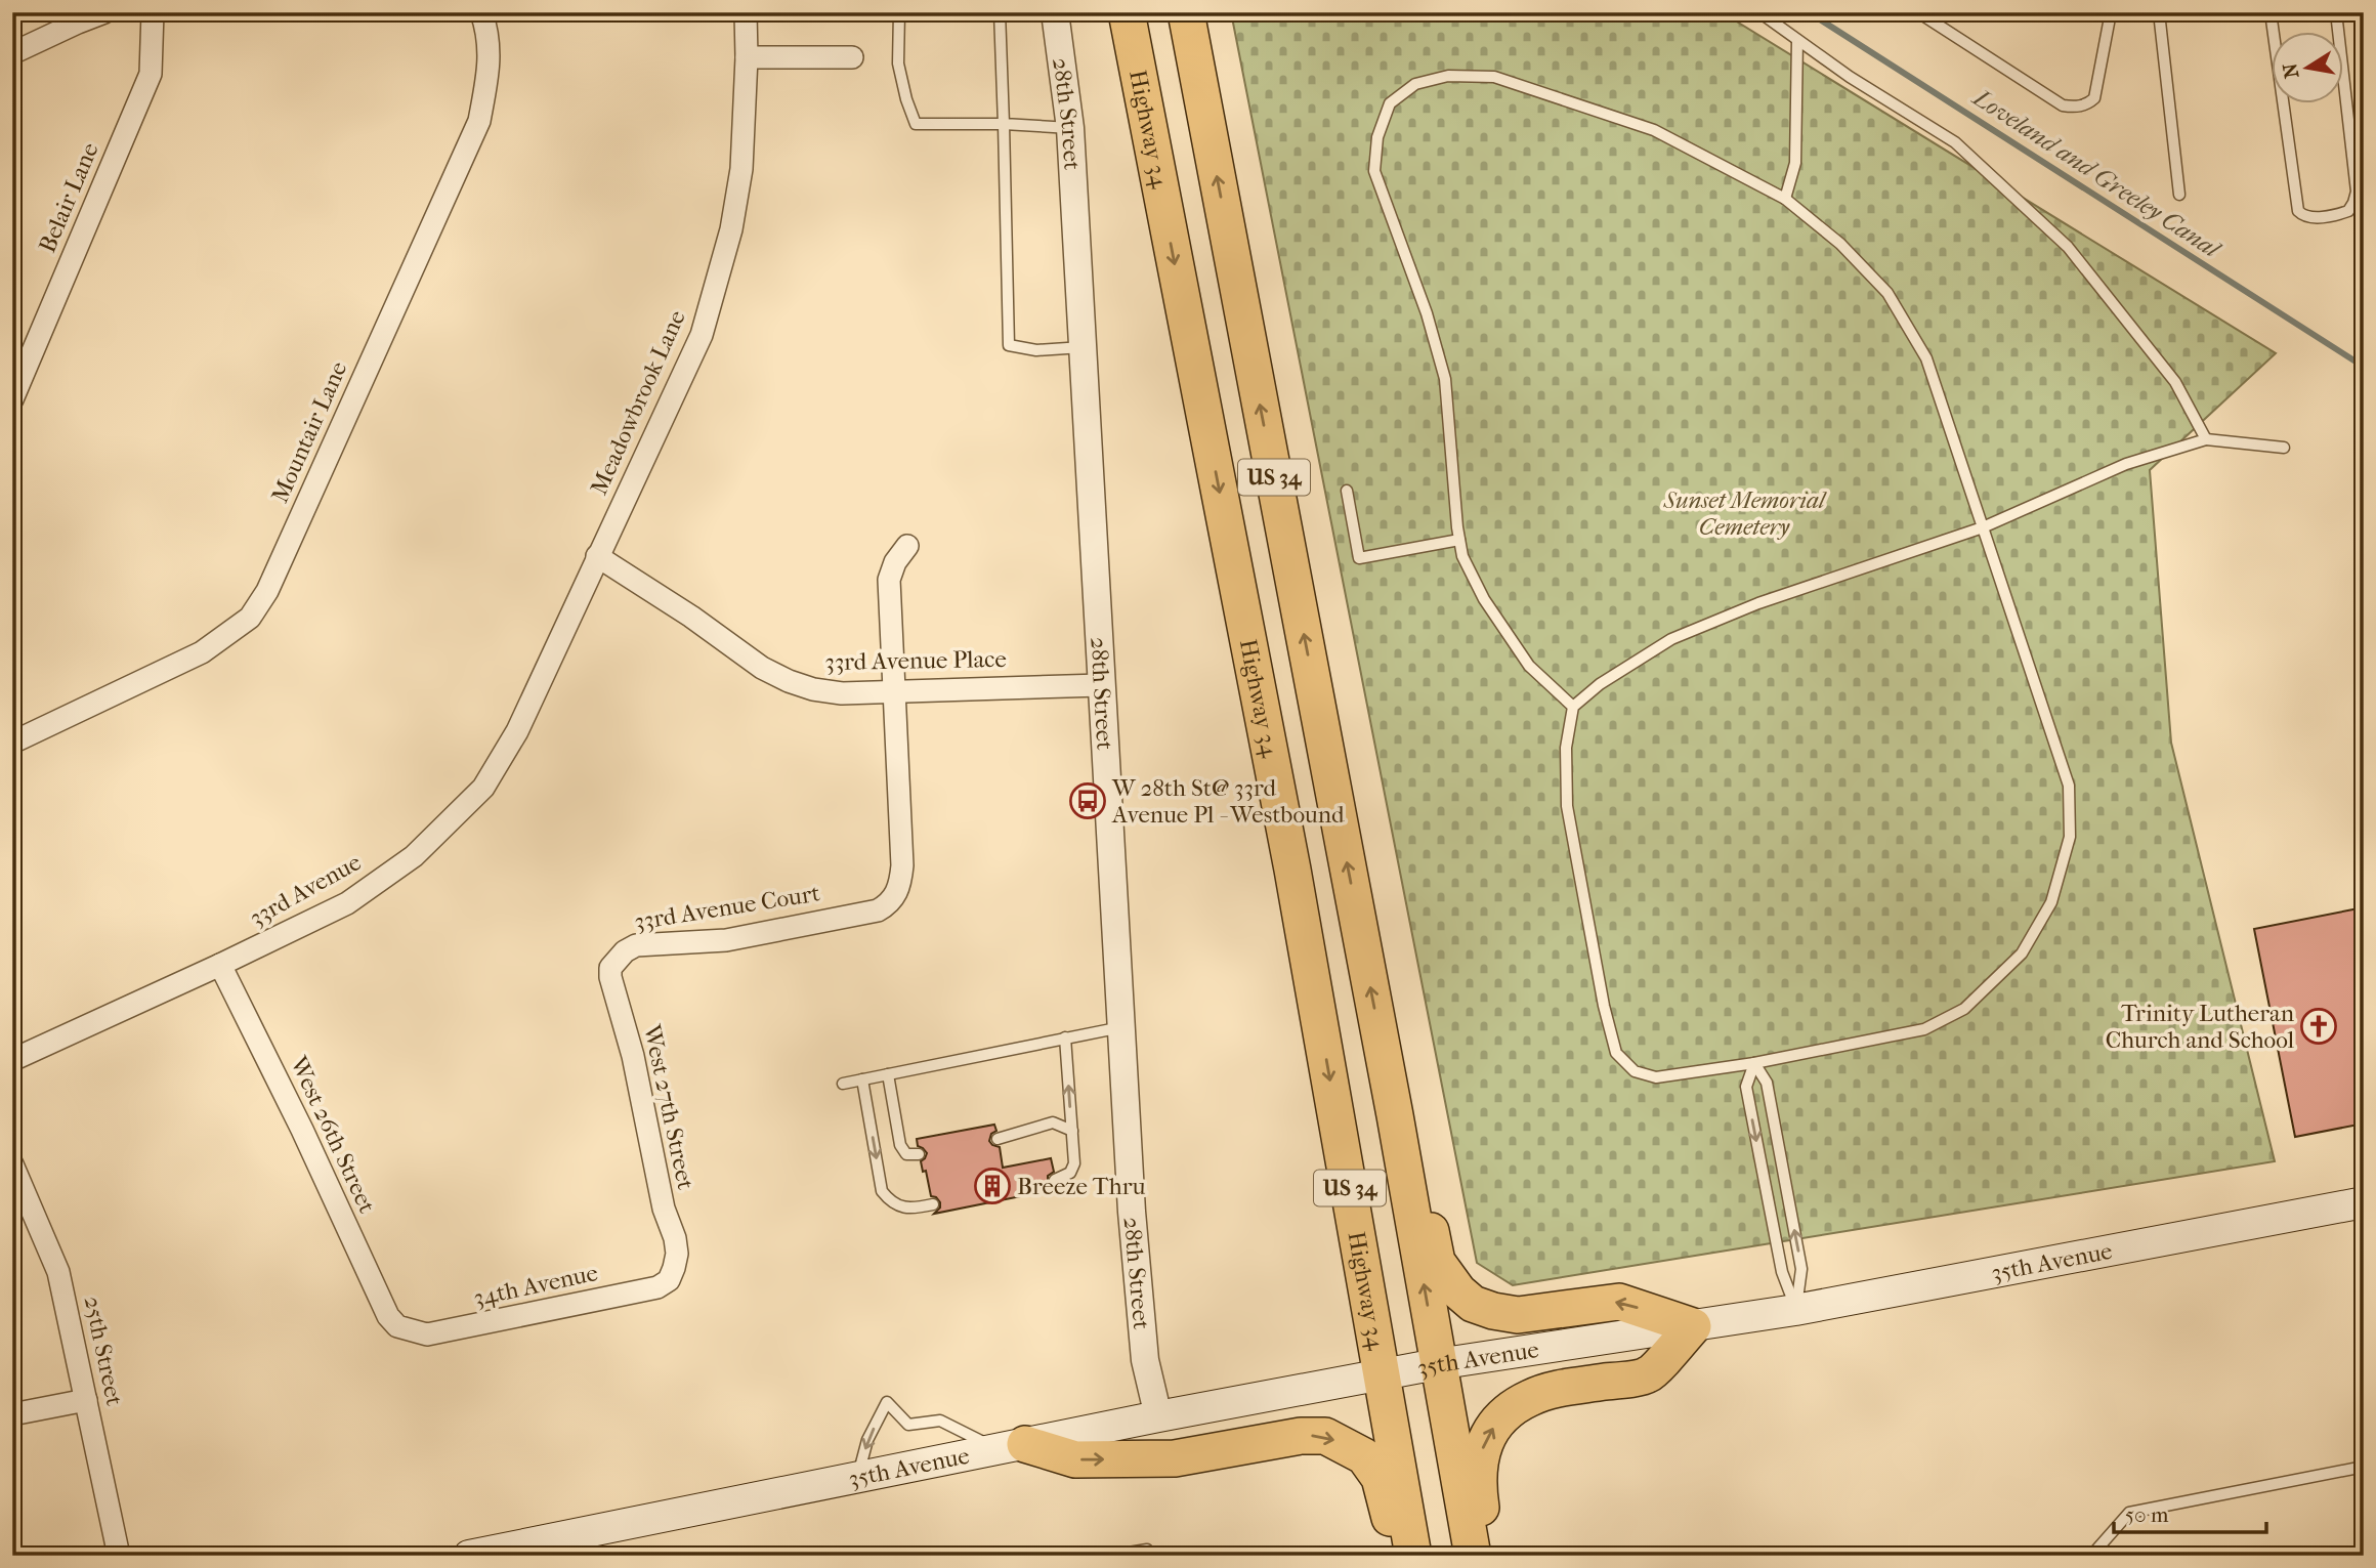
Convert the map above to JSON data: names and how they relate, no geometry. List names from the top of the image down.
{
  "streets": {
    "highway": ["Highway 34", "US 34"],
    "main road": ["35th Avenue"],
    "street": [
      "28th Street",
      "Belair Lane",
      "Meadowbrook Lane",
      "Mountair Lane",
      "33rd Avenue Place",
      "33rd Avenue",
      "33rd Avenue Court",
      "West 27th Street",
      "West 26th Street",
      "34th Avenue",
      "25th Street"
    ]
  },
  "crossings": [
    ["28th Street", "33rd Avenue Place"],
    ["28th Street", "35th Avenue"],
    ["Highway 34", "35th Avenue"],
    ["Meadowbrook Lane", "33rd Avenue Place"],
    ["Meadowbrook Lane", "33rd Avenue"],
    ["US 34", "35th Avenue"],
    ["33rd Avenue Place", "33rd Avenue"],
    ["33rd Avenue Place", "33rd Avenue Court"],
    ["33rd Avenue", "West 26th Street"],
    ["33rd Avenue Court", "West 27th Street"],
    ["West 27th Street", "34th Avenue"],
    ["West 26th Street", "34th Avenue"]
  ],
  "water": ["Loveland and Greeley Canal"],
  "parks": ["Sunset Memorial Cemetery"],
  "places": {
    "bus stop": ["W 28th St@ 33rd Avenue Pl - Westbound"],
    "church": ["Trinity Lutheran Church and School"],
    "building": ["Breeze Thru"]
  },
  "scale_bar": "50 m",
  "north": "left"
}
